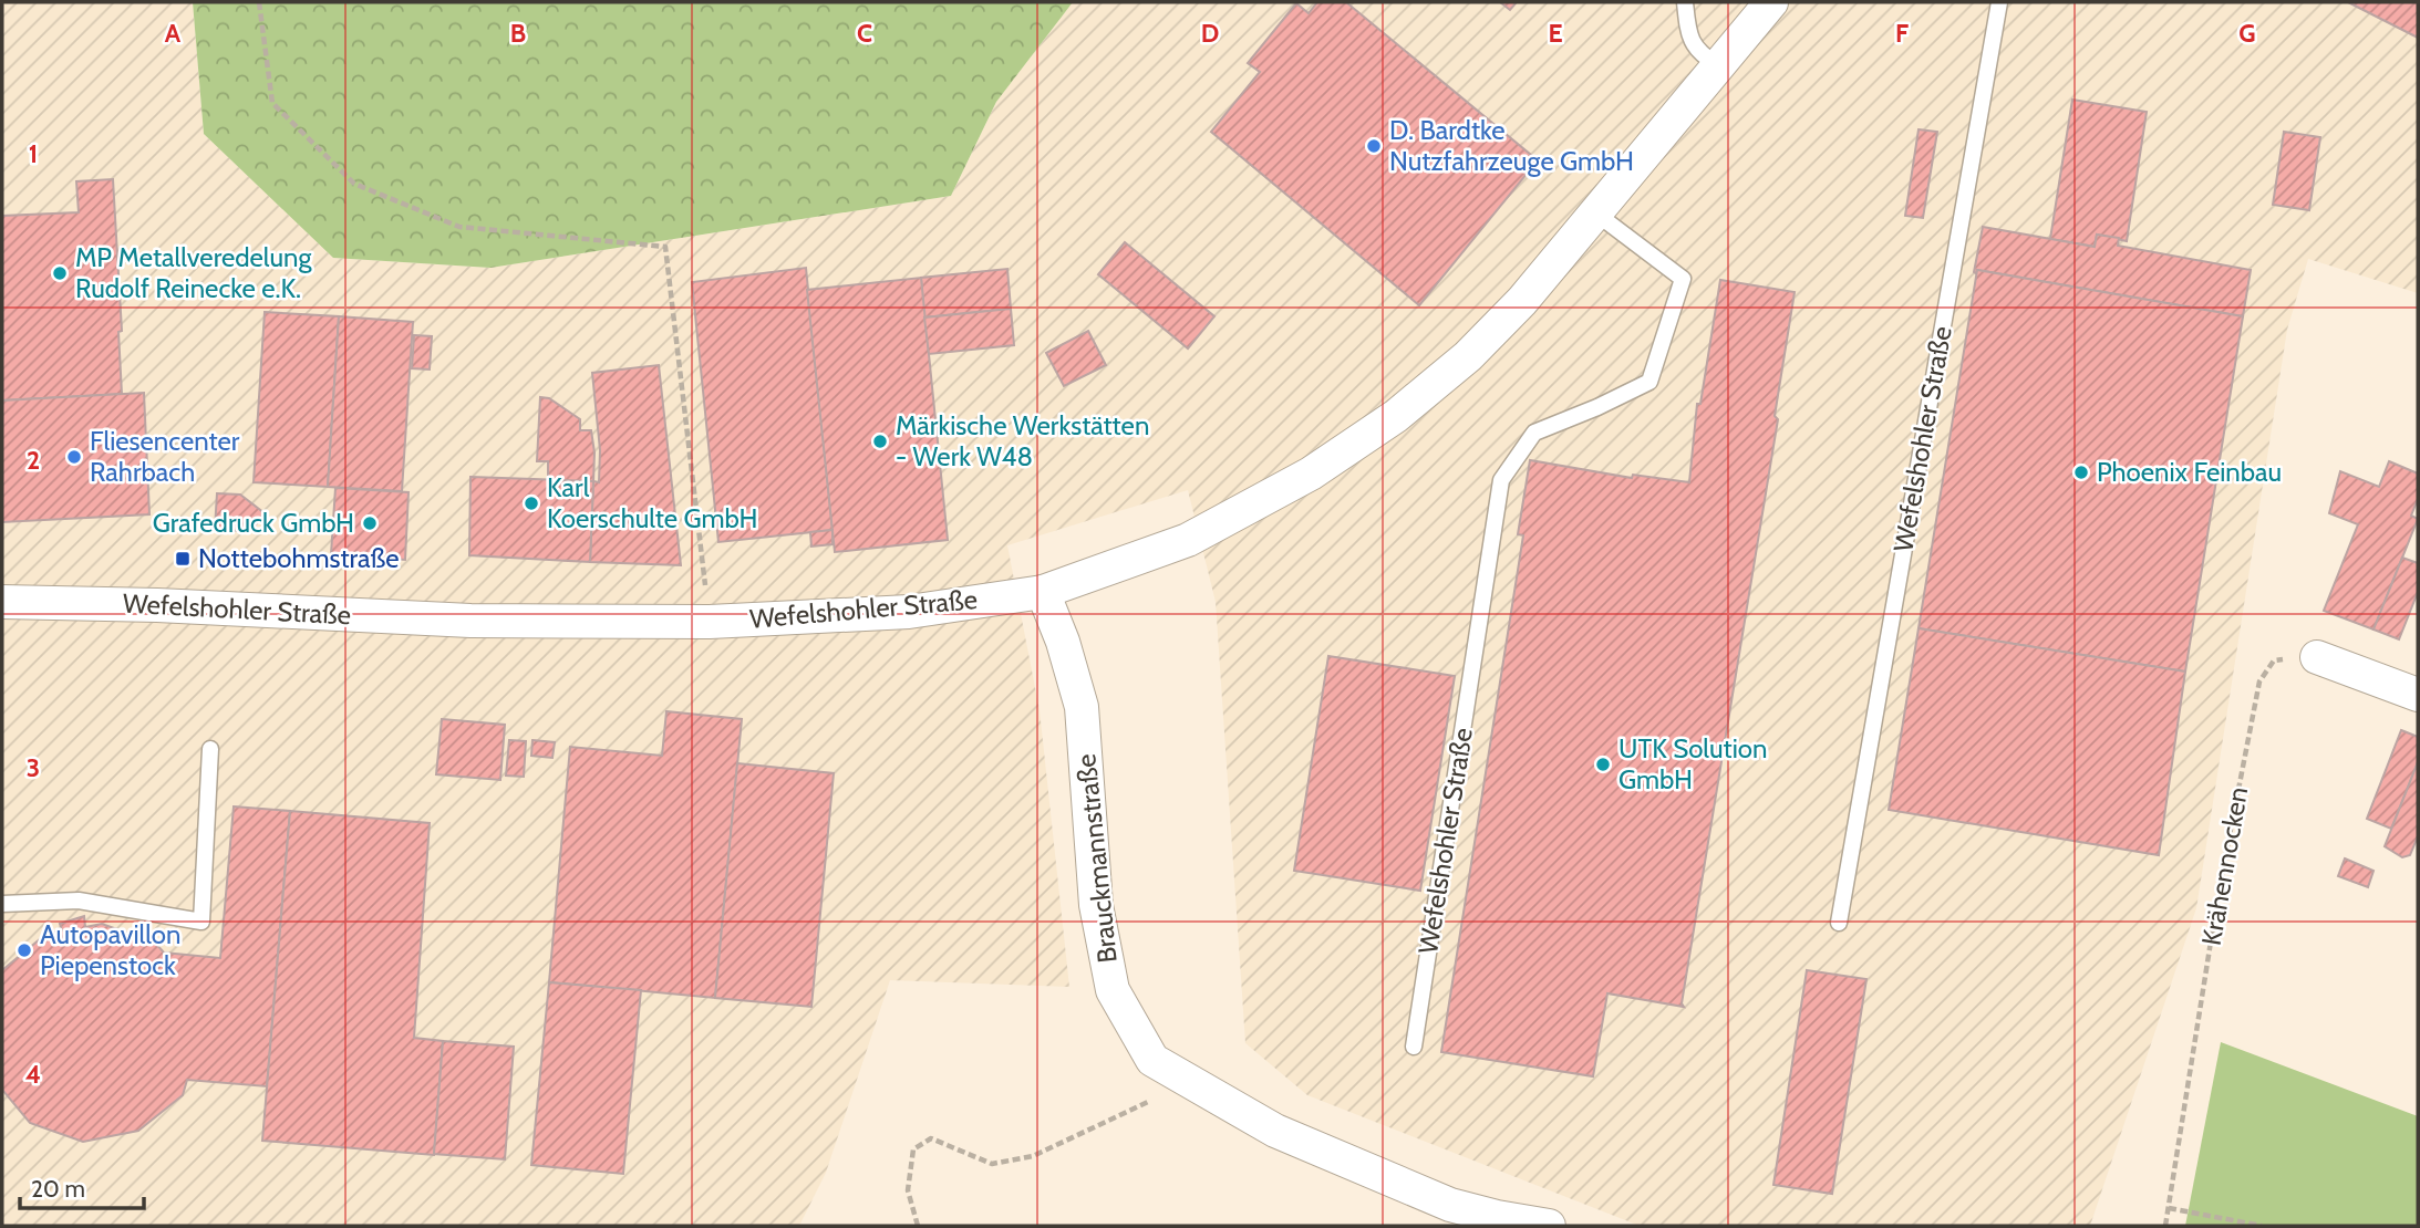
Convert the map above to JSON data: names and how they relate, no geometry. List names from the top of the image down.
{
  "streets": {
    "street": ["Wefelshohler Straße", "Brauckmannstraße"],
    "path": ["Krähennocken"]
  },
  "crossings": [
    ["Wefelshohler Straße", "Brauckmannstraße"]
  ],
  "places": {
    "other": [
      "D. Bardtke Nutzfahrzeuge GmbH",
      "MP Metallveredelung Rudolf Reinecke e.K.",
      "Märkische Werkstätten - Werk W48",
      "Fliesencenter Rahrbach",
      "Phoenix Feinbau",
      "Karl Koerschulte GmbH",
      "Grafedruck GmbH",
      "UTK Solution GmbH",
      "Autopavillon Piepenstock"
    ],
    "transit": ["Nottebohmstraße"]
  },
  "scale_bar": "20 m",
  "grid": {
    "columns": [
      "A",
      "B",
      "C",
      "D",
      "E",
      "F",
      "G"
    ],
    "rows": [
      "1",
      "2",
      "3",
      "4"
    ]
  }
}
